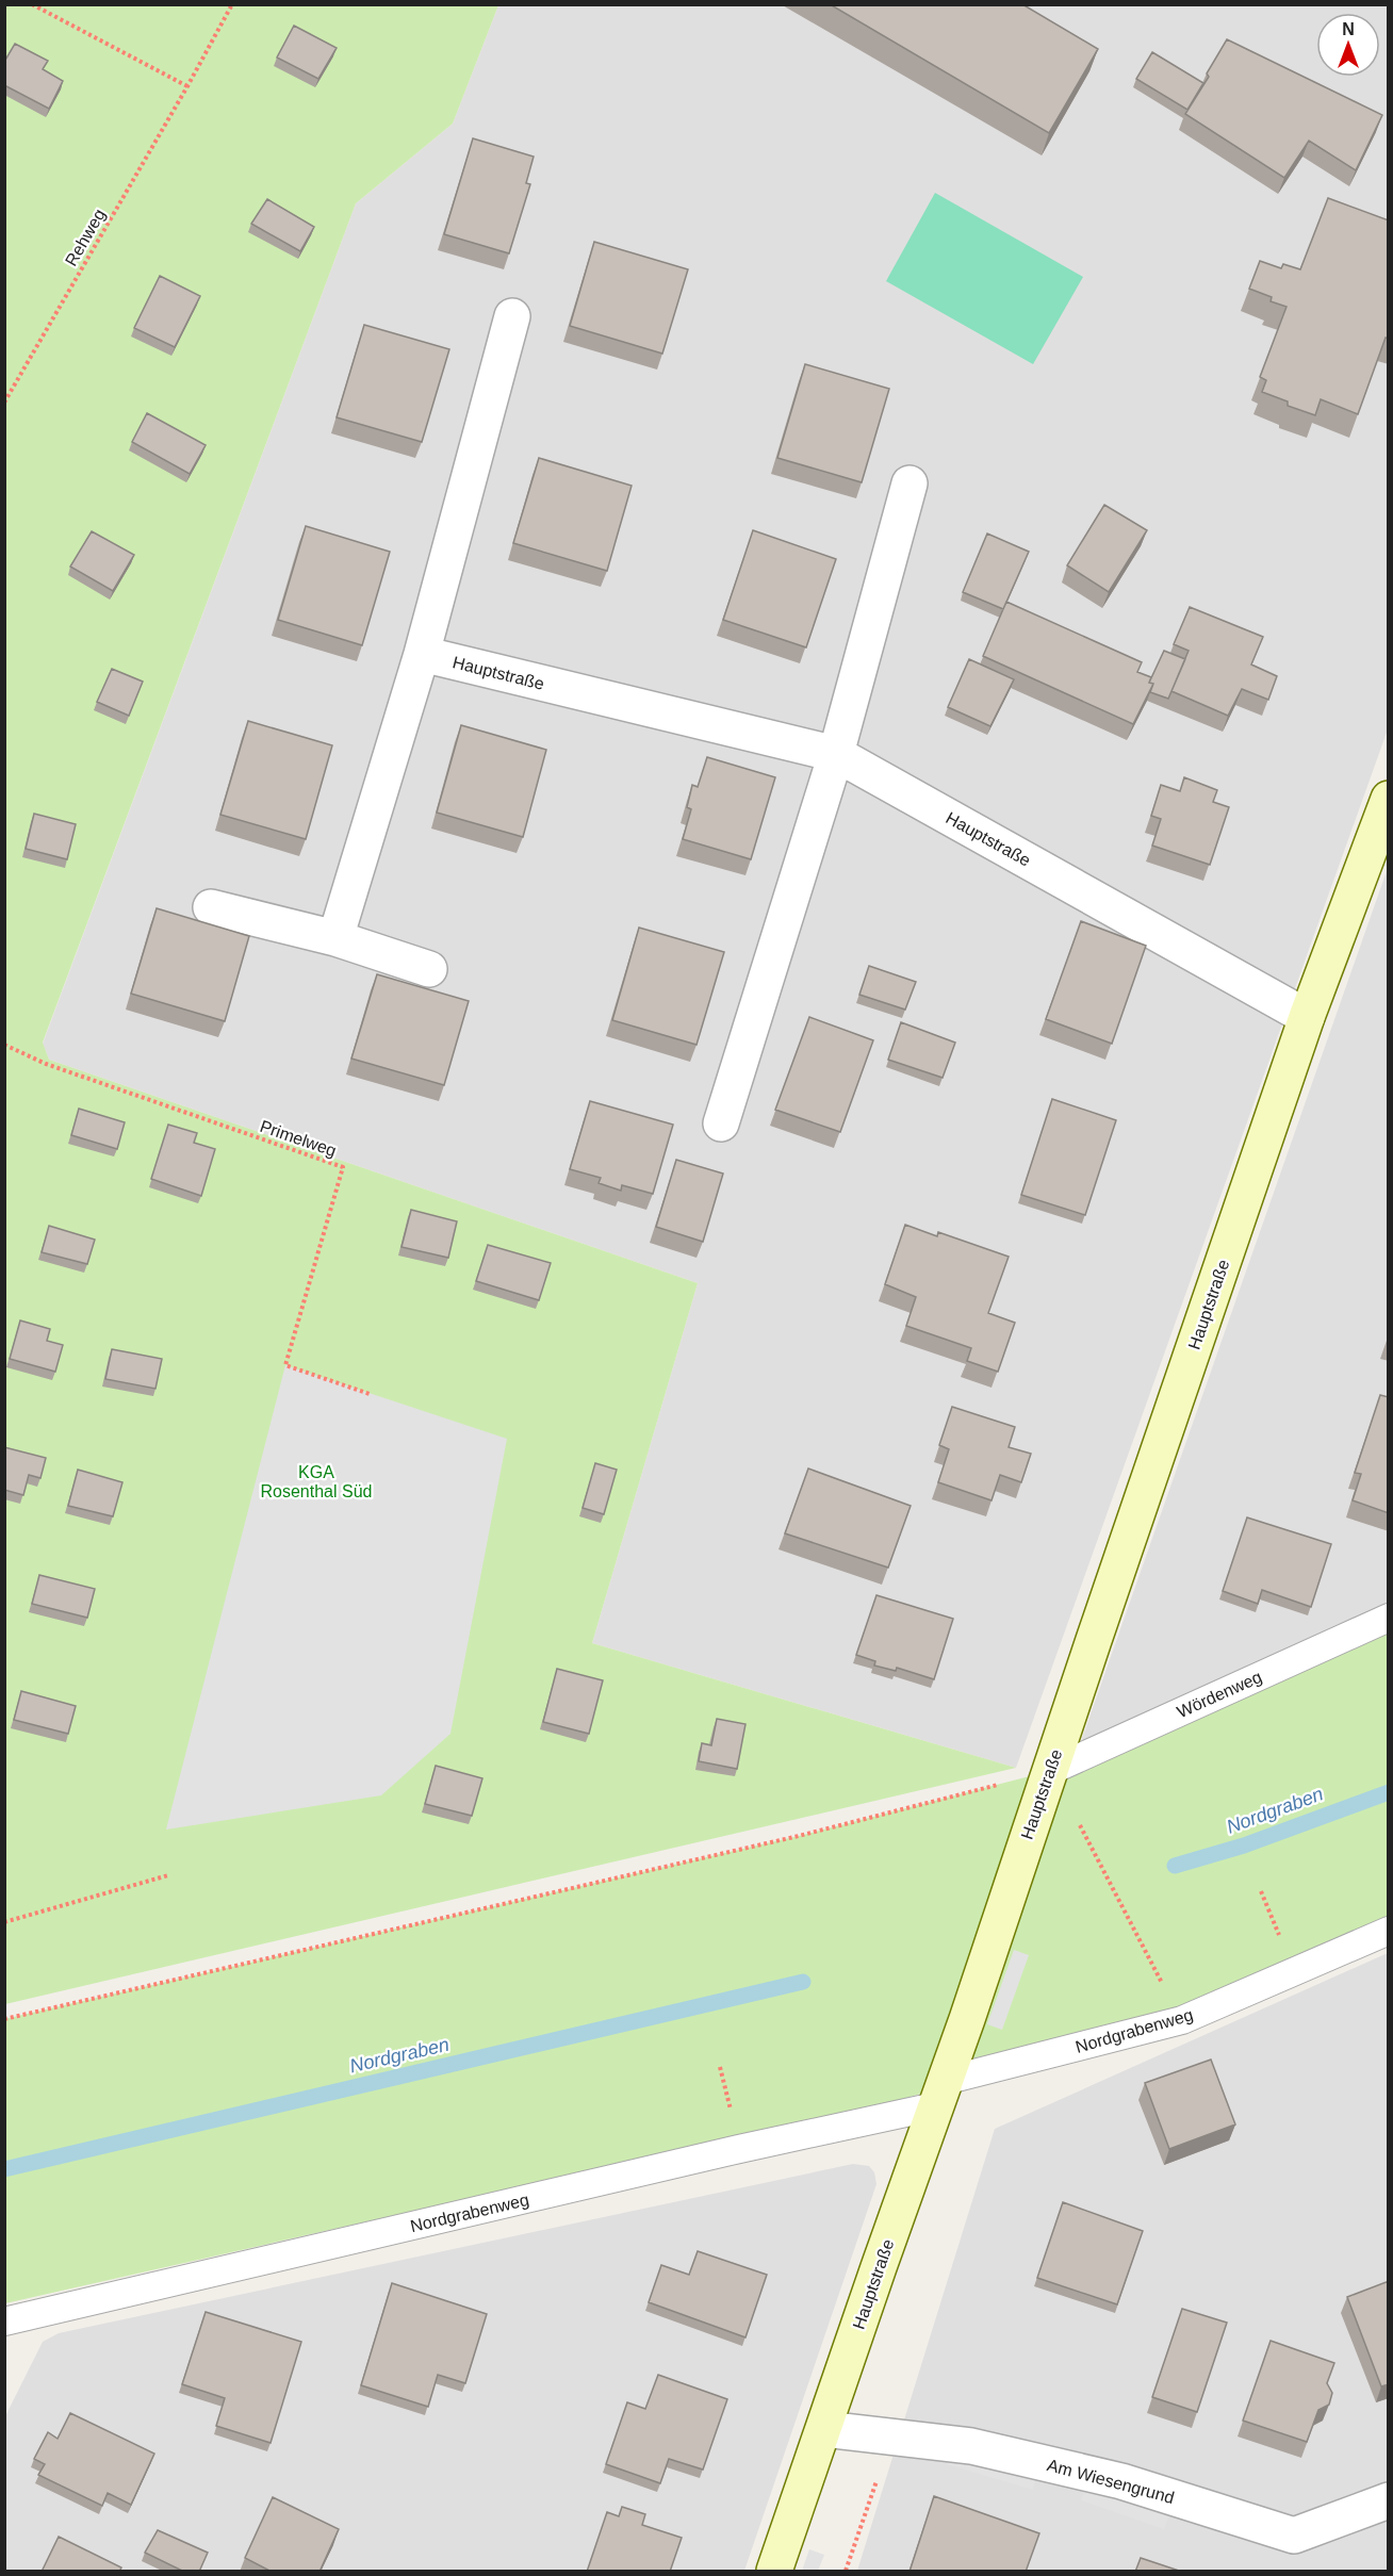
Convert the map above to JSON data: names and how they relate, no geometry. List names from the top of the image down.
{
  "streets": {
    "main road": ["Hauptstraße"],
    "street": ["Am Wiesengrund"],
    "lane": ["Wördenweg", "Nordgrabenweg"],
    "path": ["Rehweg", "Primelweg"]
  },
  "crossings": [
    ["Hauptstraße", "Wördenweg"],
    ["Hauptstraße", "Nordgrabenweg"],
    ["Hauptstraße", "Am Wiesengrund"]
  ],
  "water": ["Nordgraben"],
  "parks": ["KGA Rosenthal Süd"],
  "north": "top"
}
